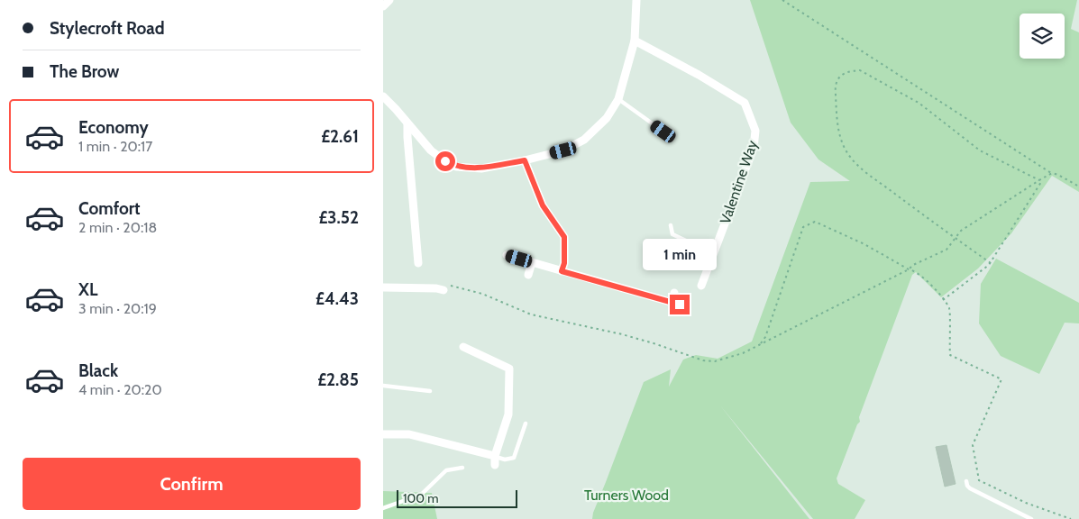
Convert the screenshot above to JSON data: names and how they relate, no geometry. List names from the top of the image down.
{
  "streets": {
    "street": ["Valentine Way"]
  },
  "parks": ["Turners Wood"],
  "scale_bar": "100 m",
  "page": {
    "banner": ["Stylecroft Road", "The Brow"],
    "list": [
      {
        "name": "Economy",
        "note": "1 min · 20:17",
        "value": "£2.61"
      },
      {
        "name": "Comfort",
        "note": "2 min · 20:18",
        "value": "£3.52"
      },
      {
        "name": "XL",
        "note": "3 min · 20:19",
        "value": "£4.43"
      },
      {
        "name": "Black",
        "note": "4 min · 20:20",
        "value": "£2.85"
      }
    ],
    "bubble": "1 min",
    "buttons": "Confirm",
    "scale": "100 m"
  }
}
